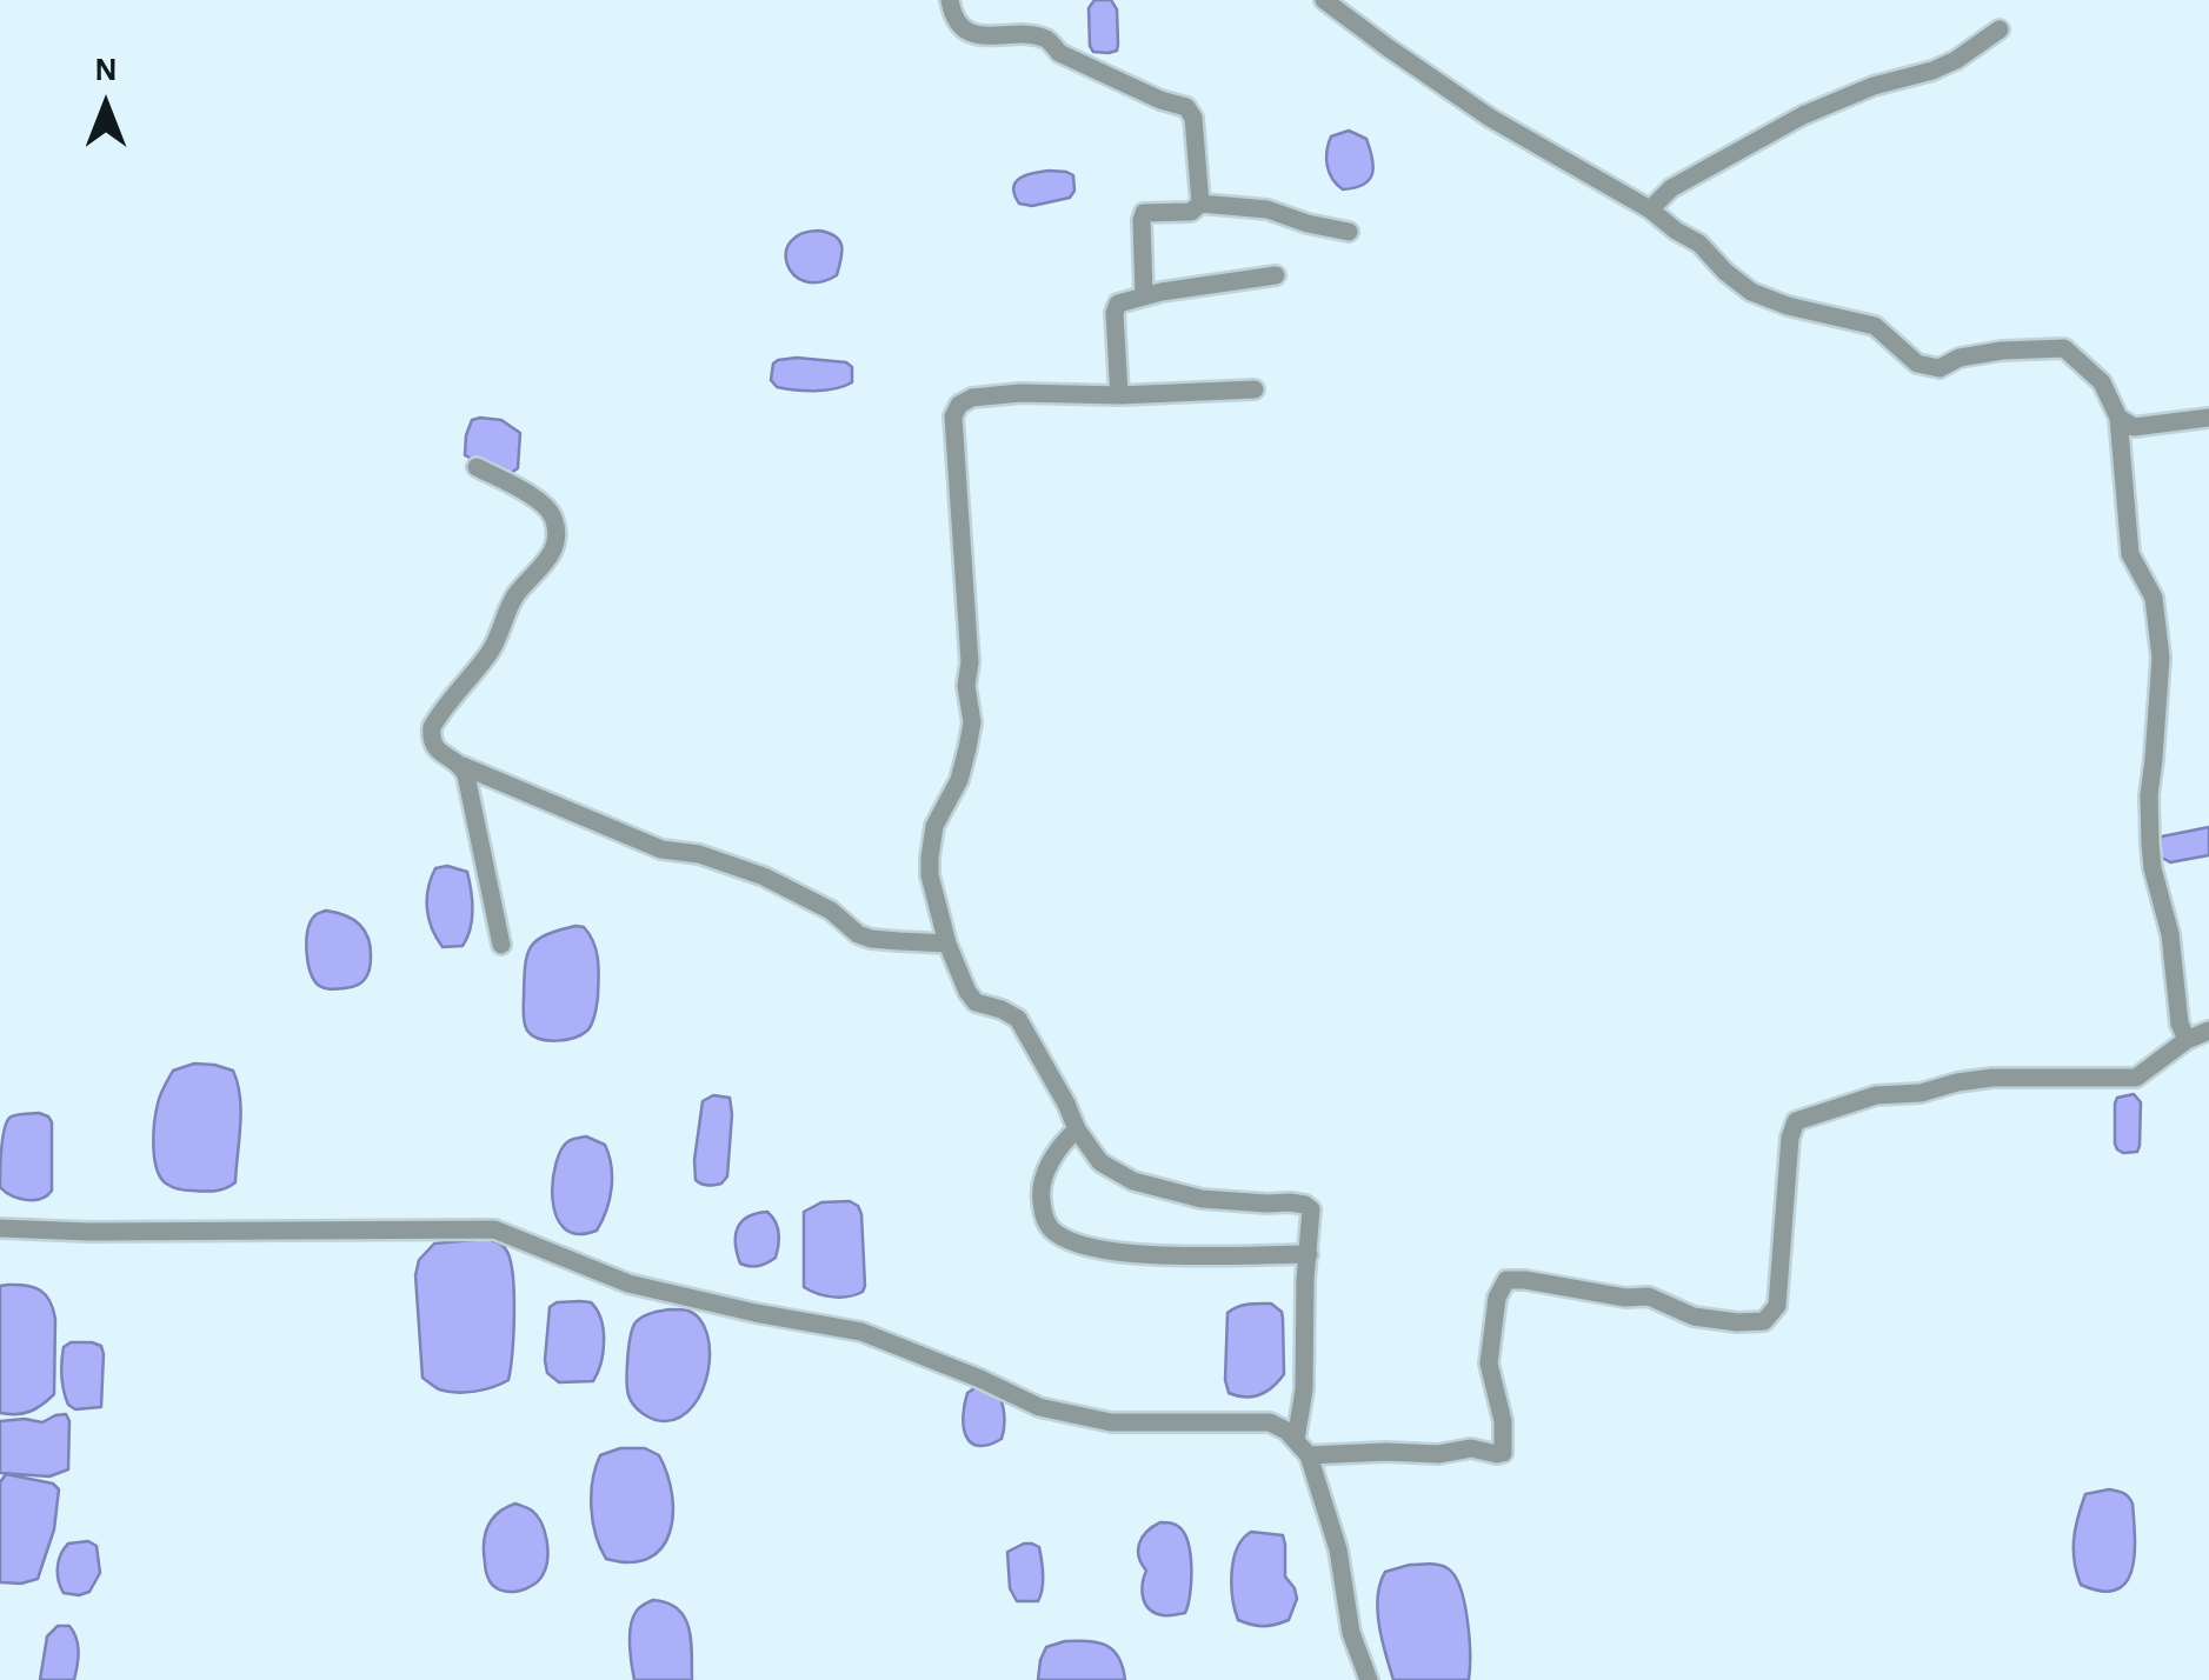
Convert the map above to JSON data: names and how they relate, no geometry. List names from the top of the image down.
{
  "north": "top"
}
